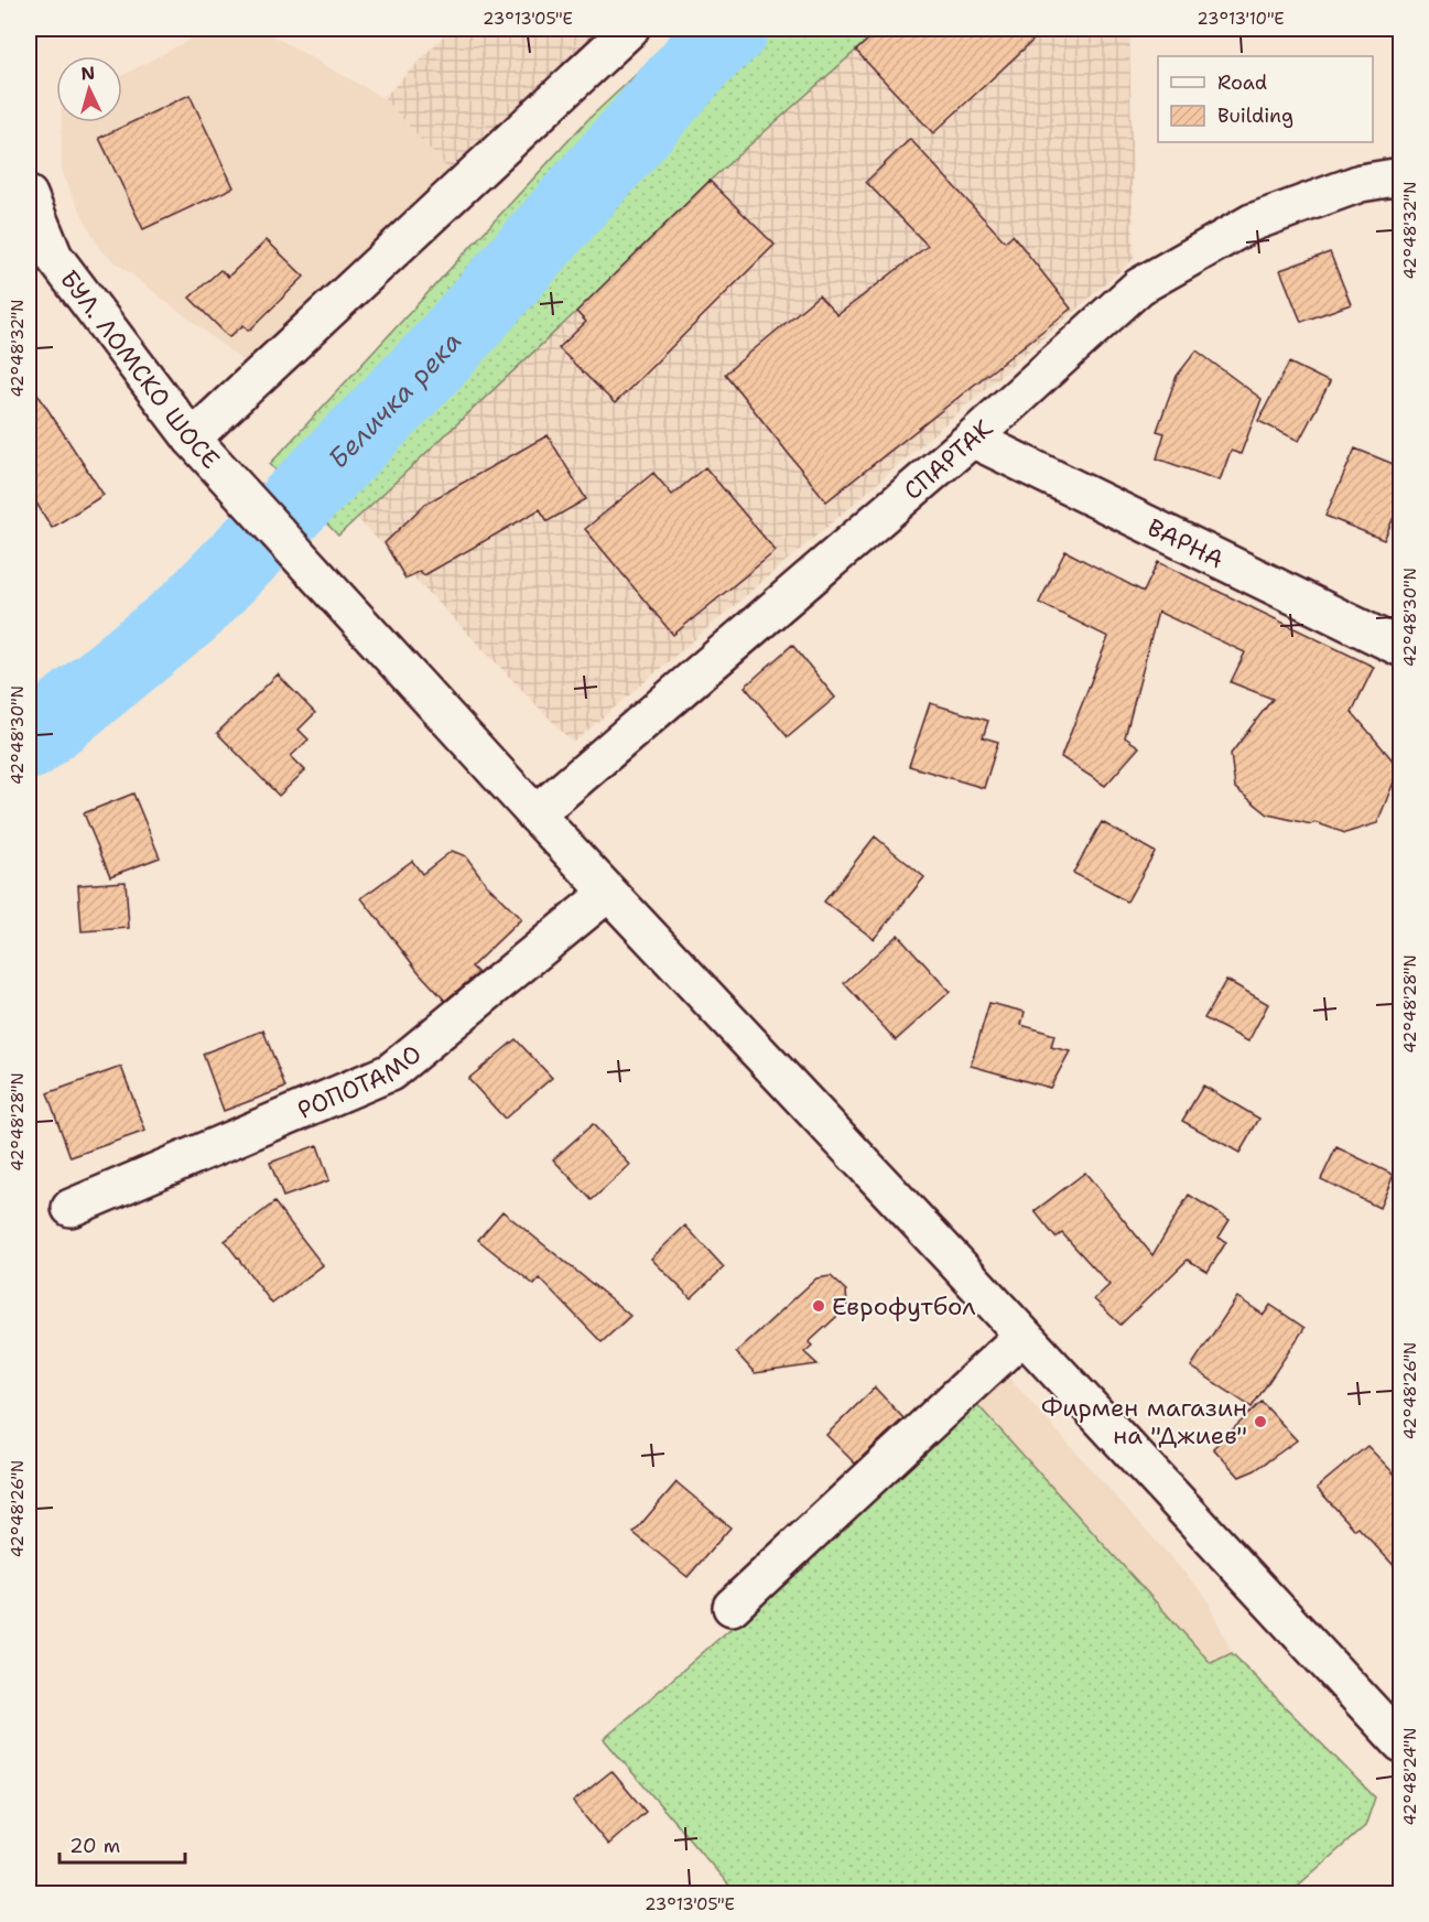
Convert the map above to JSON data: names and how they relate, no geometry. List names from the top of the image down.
{
  "streets": {
    "street": [
      "БУЛ. ЛОМСКО ШОСЕ",
      "СПАРТАК",
      "ВАРНА",
      "РОПОТАМО"
    ]
  },
  "crossings": [
    ["БУЛ. ЛОМСКО ШОСЕ", "СПАРТАК"],
    ["БУЛ. ЛОМСКО ШОСЕ", "РОПОТАМО"],
    ["СПАРТАК", "ВАРНА"]
  ],
  "water": ["Беличка река"],
  "places": ["Еврофутбол", "Фирмен магазин на \"Джиев\""],
  "legend": ["Road", "Building"],
  "scale_bar": "20 m",
  "north": "top",
  "coordinates": [
    "23°13'05\"E",
    "23°13'10\"E",
    "42°48'32\"N",
    "42°48'30\"N",
    "42°48'28\"N",
    "42°48'26\"N",
    "42°48'24\"N"
  ]
}
